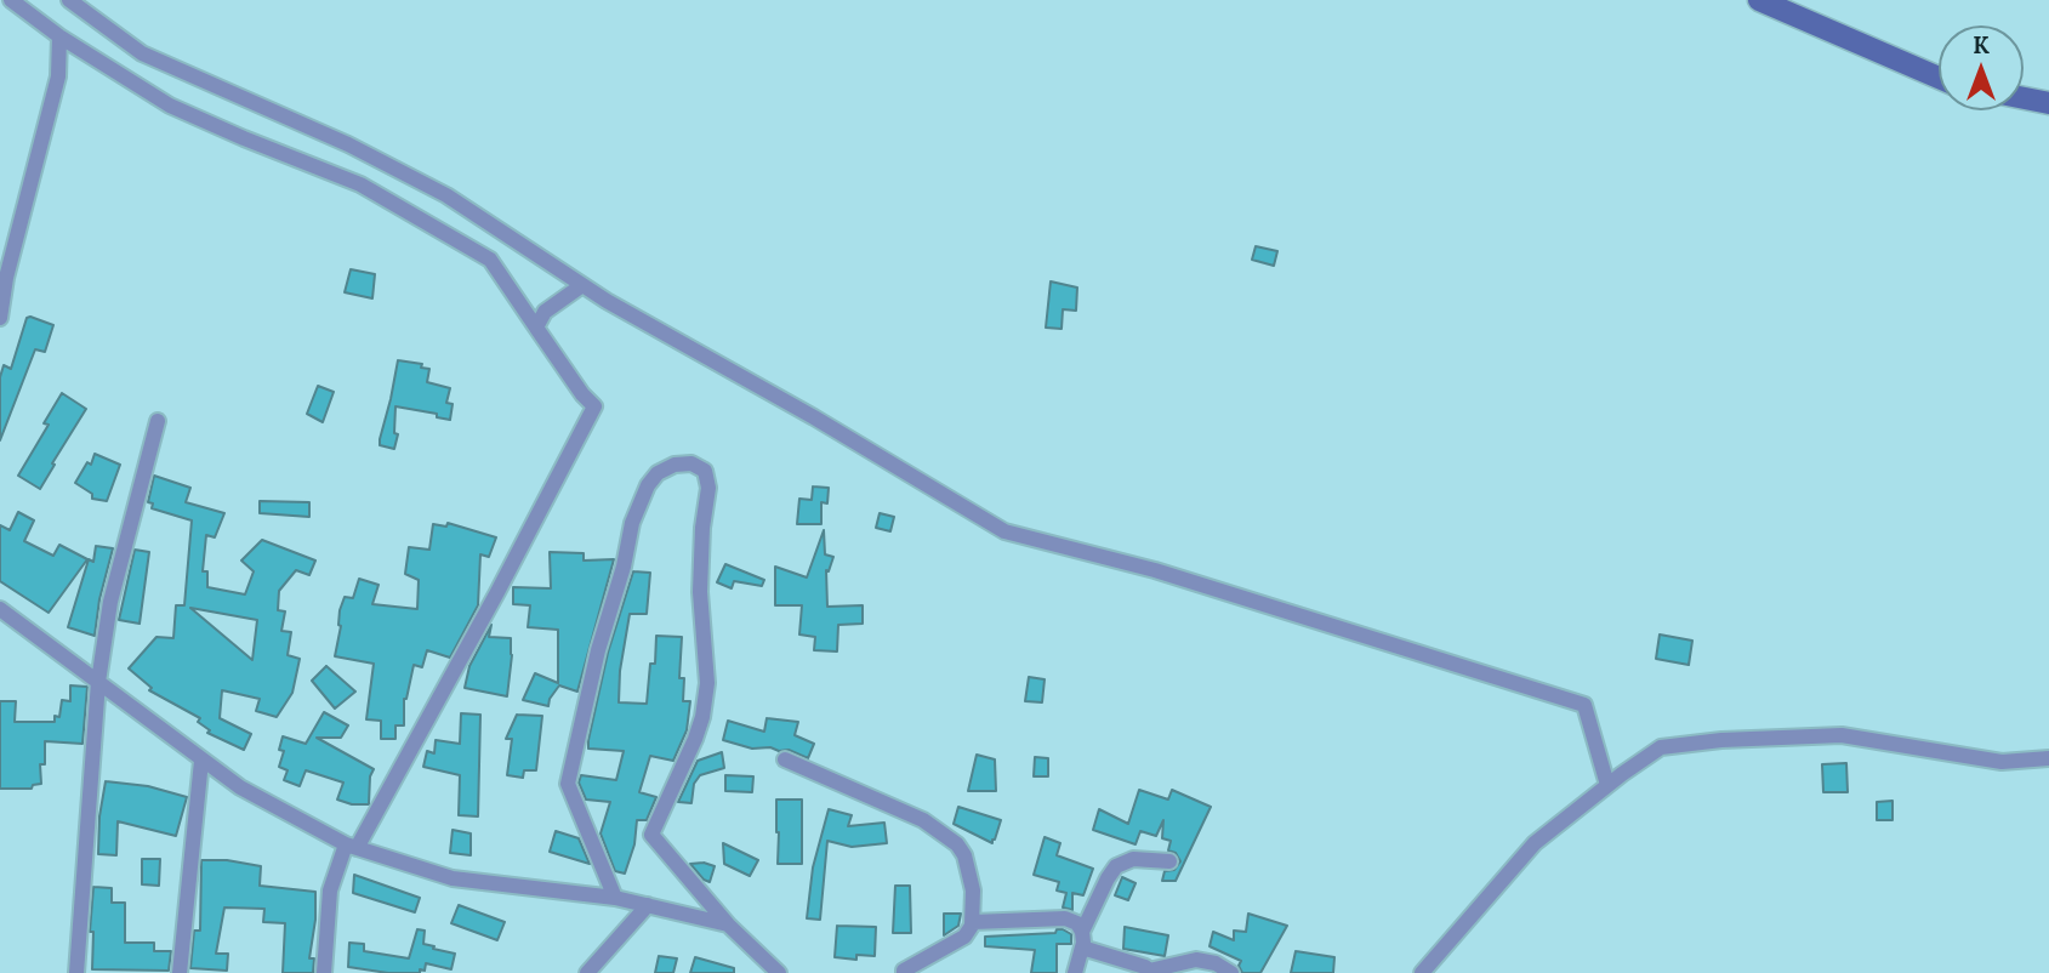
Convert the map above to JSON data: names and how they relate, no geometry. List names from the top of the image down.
{
  "north": "top"
}
